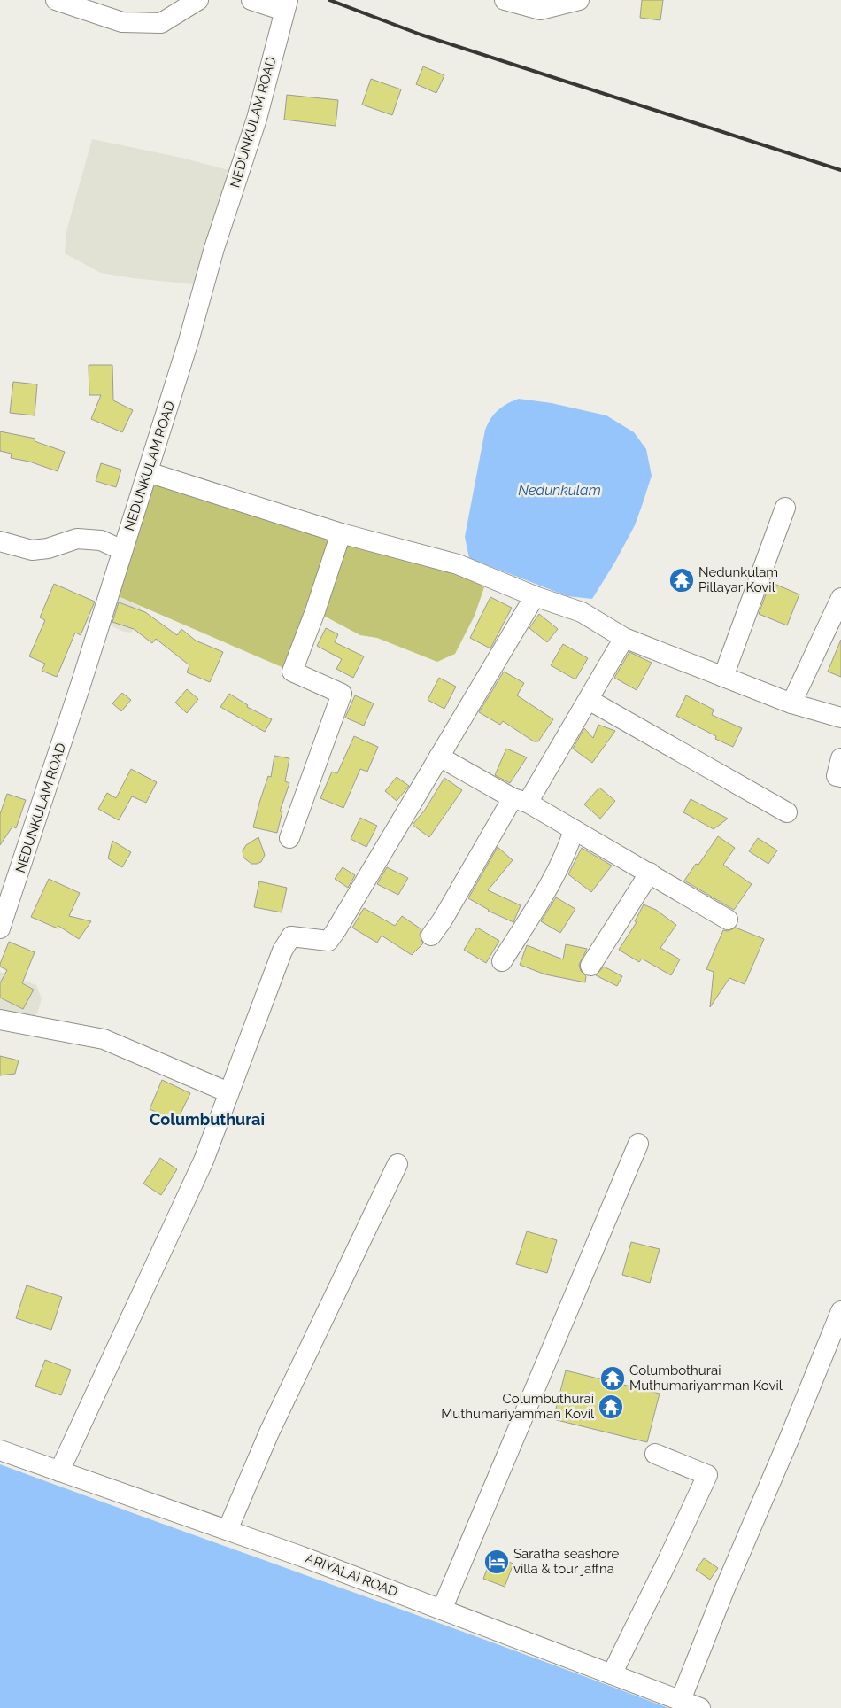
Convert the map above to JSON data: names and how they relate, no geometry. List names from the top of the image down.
{
  "streets": {
    "street": ["NEDUNKULAM ROAD", "ARIYALAI ROAD"]
  },
  "districts": ["Columbuthurai"],
  "water": ["Nedunkulam"],
  "places": {
    "temple": ["Nedunkulam Pillayar Kovil", "Columbothurai Muthumariyamman Kovil", "Columbuthurai Muthumariyamman Kovil"],
    "hotel": ["Saratha seashore villa & tour jaffna"]
  }
}
